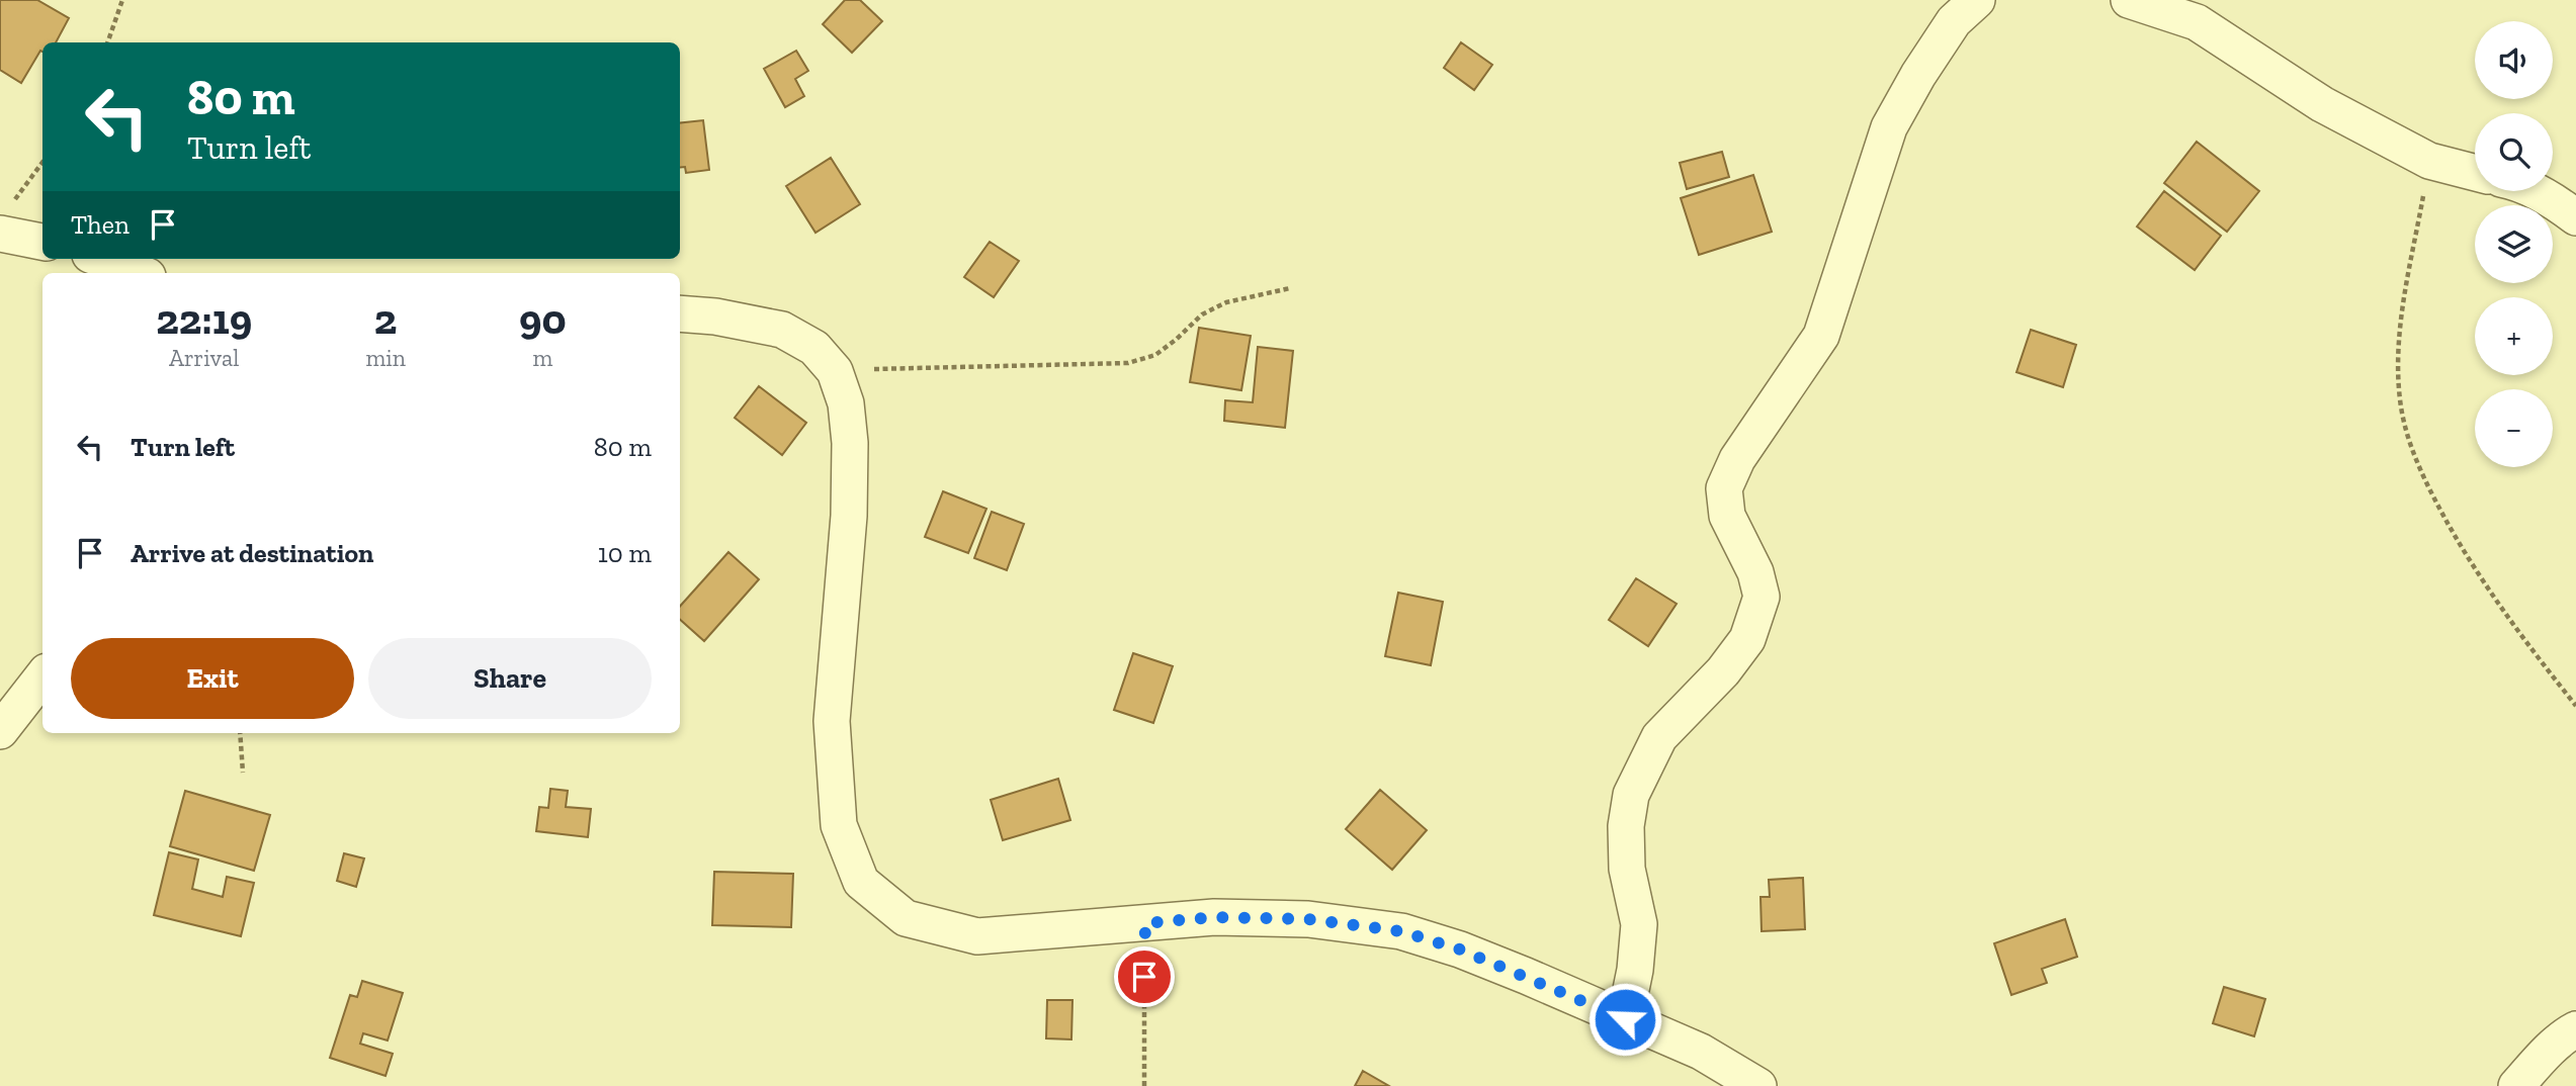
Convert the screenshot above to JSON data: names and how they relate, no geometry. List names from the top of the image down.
{
  "page": {
    "map_buttons": ["+", "−"],
    "turn": ["80 m", "Turn left"],
    "then": "Then",
    "eta": [
      "22:19",
      "Arrival",
      "2",
      "min",
      "90",
      "m"
    ],
    "list": [
      {
        "name": "Turn left",
        "value": "80 m"
      },
      {
        "name": "Arrive at destination",
        "value": "10 m"
      }
    ],
    "buttons": ["Exit", "Share"]
  }
}
